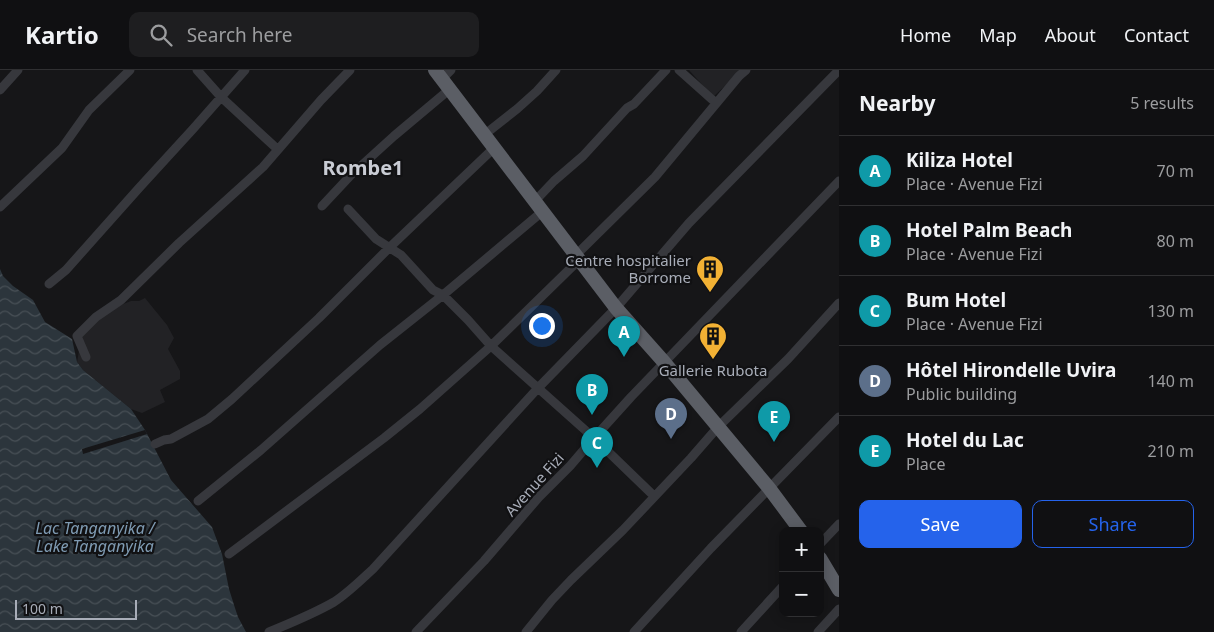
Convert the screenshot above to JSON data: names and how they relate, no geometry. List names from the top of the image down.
{
  "streets": {
    "street": ["Avenue Fizi"]
  },
  "districts": ["Rombe1"],
  "water": ["Lac Tanganyika / Lake Tanganyika"],
  "places": {
    "building": ["Centre hospitalier Borrome", "Gallerie Rubota"]
  },
  "scale_bar": "100 m",
  "page": {
    "header": "Kartio",
    "search": "Search here",
    "nav": [
      "Home",
      "Map",
      "About",
      "Contact"
    ],
    "heading": ["Nearby", "5 results"],
    "list": [
      {
        "mark": "A",
        "name": "Kiliza Hotel",
        "note": "Place · Avenue Fizi",
        "value": "70 m"
      },
      {
        "mark": "B",
        "name": "Hotel Palm Beach",
        "note": "Place · Avenue Fizi",
        "value": "80 m"
      },
      {
        "mark": "C",
        "name": "Bum Hotel",
        "note": "Place · Avenue Fizi",
        "value": "130 m"
      },
      {
        "mark": "D",
        "name": "Hôtel Hirondelle Uvira",
        "note": "Public building",
        "value": "140 m"
      },
      {
        "mark": "E",
        "name": "Hotel du Lac",
        "note": "Place",
        "value": "210 m"
      }
    ],
    "pins": [
      "A",
      "B",
      "D",
      "E",
      "C"
    ],
    "buttons": ["Save", "Share"],
    "map_buttons": ["+", "−"],
    "scale": "100 m"
  }
}
